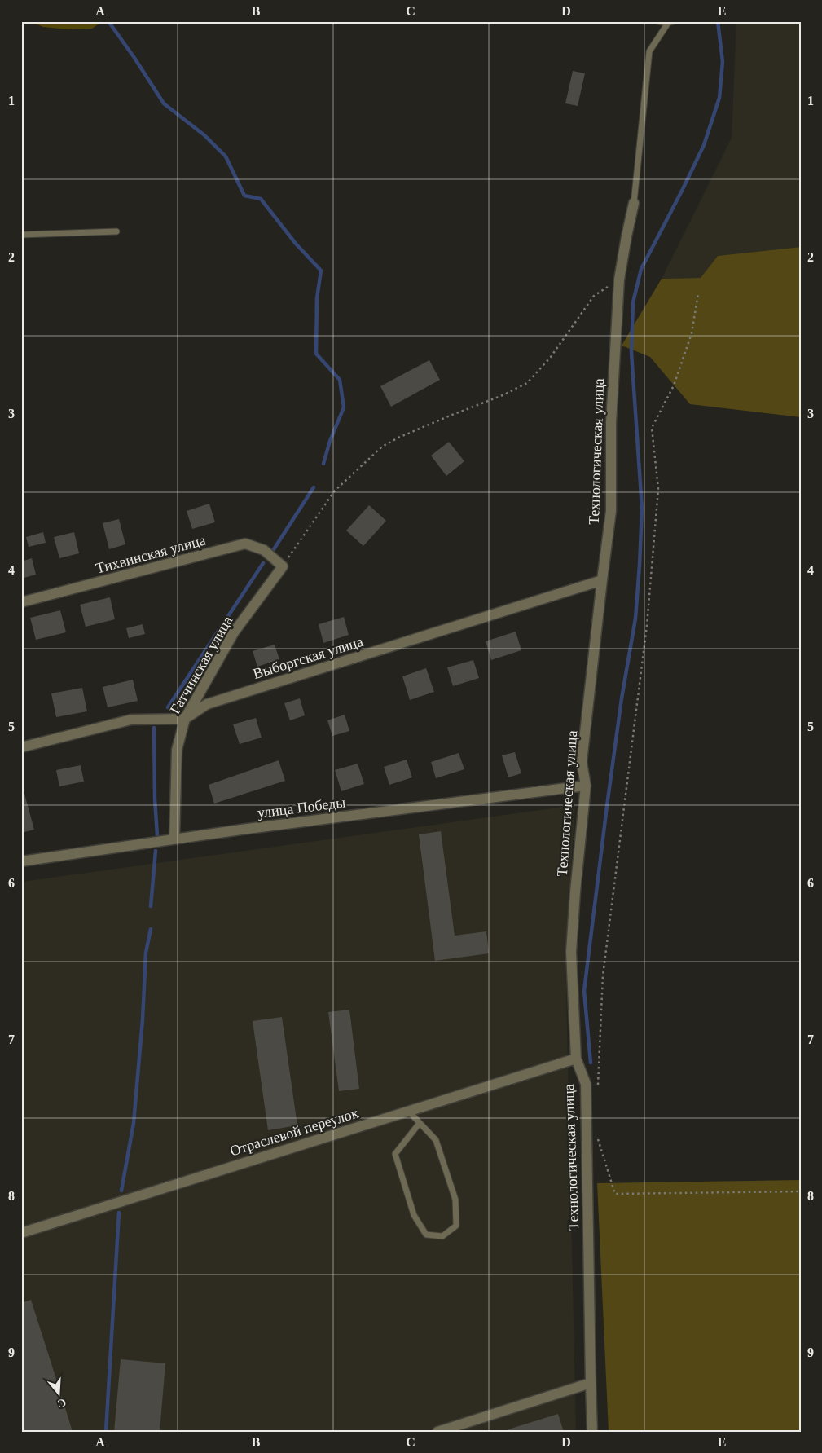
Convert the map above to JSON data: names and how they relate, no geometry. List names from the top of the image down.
{
  "streets": {
    "street": [
      "Технологическая улица",
      "Тихвинская улица",
      "Выборгская улица",
      "Гатчинская улица",
      "улица Победы",
      "Отраслевой переулок"
    ]
  },
  "crossings": [
    ["Технологическая улица", "Выборгская улица"],
    ["Технологическая улица", "улица Победы"],
    ["Технологическая улица", "Отраслевой переулок"],
    ["Тихвинская улица", "Гатчинская улица"],
    ["Выборгская улица", "Гатчинская улица"],
    ["Гатчинская улица", "улица Победы"]
  ],
  "north": "bottom",
  "grid": {
    "columns": [
      "A",
      "B",
      "C",
      "D",
      "E"
    ],
    "rows": [
      "1",
      "2",
      "3",
      "4",
      "5",
      "6",
      "7",
      "8",
      "9"
    ]
  }
}
